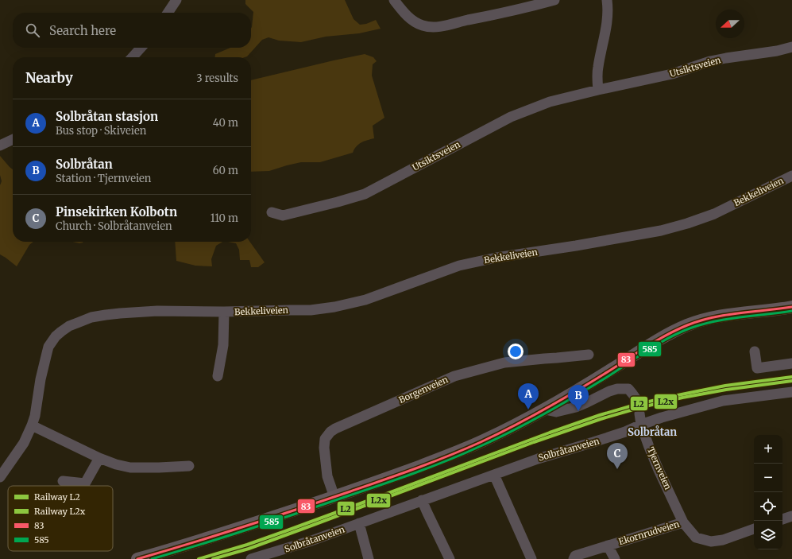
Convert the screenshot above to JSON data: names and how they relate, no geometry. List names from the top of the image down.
{
  "streets": {
    "street": [
      "Utsiktsveien",
      "Bekkeliveien",
      "Borgenveien",
      "Solbråtanveien",
      "Tjernveien",
      "Ekornrudveien"
    ]
  },
  "crossings": [
    ["Solbråtanveien", "Tjernveien"],
    ["Tjernveien", "Ekornrudveien"]
  ],
  "districts": ["Solbråtan"],
  "lines": [
    "transit line 83",
    "transit line 585",
    "rail line L2",
    "rail line L2x"
  ],
  "legend": [
    "Railway L2",
    "Railway L2x",
    "83",
    "585"
  ],
  "north": "left",
  "page": {
    "search": "Search here",
    "heading": ["Nearby", "3 results"],
    "list": [
      {
        "mark": "A",
        "name": "Solbråtan stasjon",
        "note": "Bus stop · Skiveien",
        "value": "40 m"
      },
      {
        "mark": "B",
        "name": "Solbråtan",
        "note": "Station · Tjernveien",
        "value": "60 m"
      },
      {
        "mark": "C",
        "name": "Pinsekirken Kolbotn",
        "note": "Church · Solbråtanveien",
        "value": "110 m"
      }
    ],
    "pins": ["A", "B", "C"],
    "map_buttons": ["+", "−"]
  }
}
